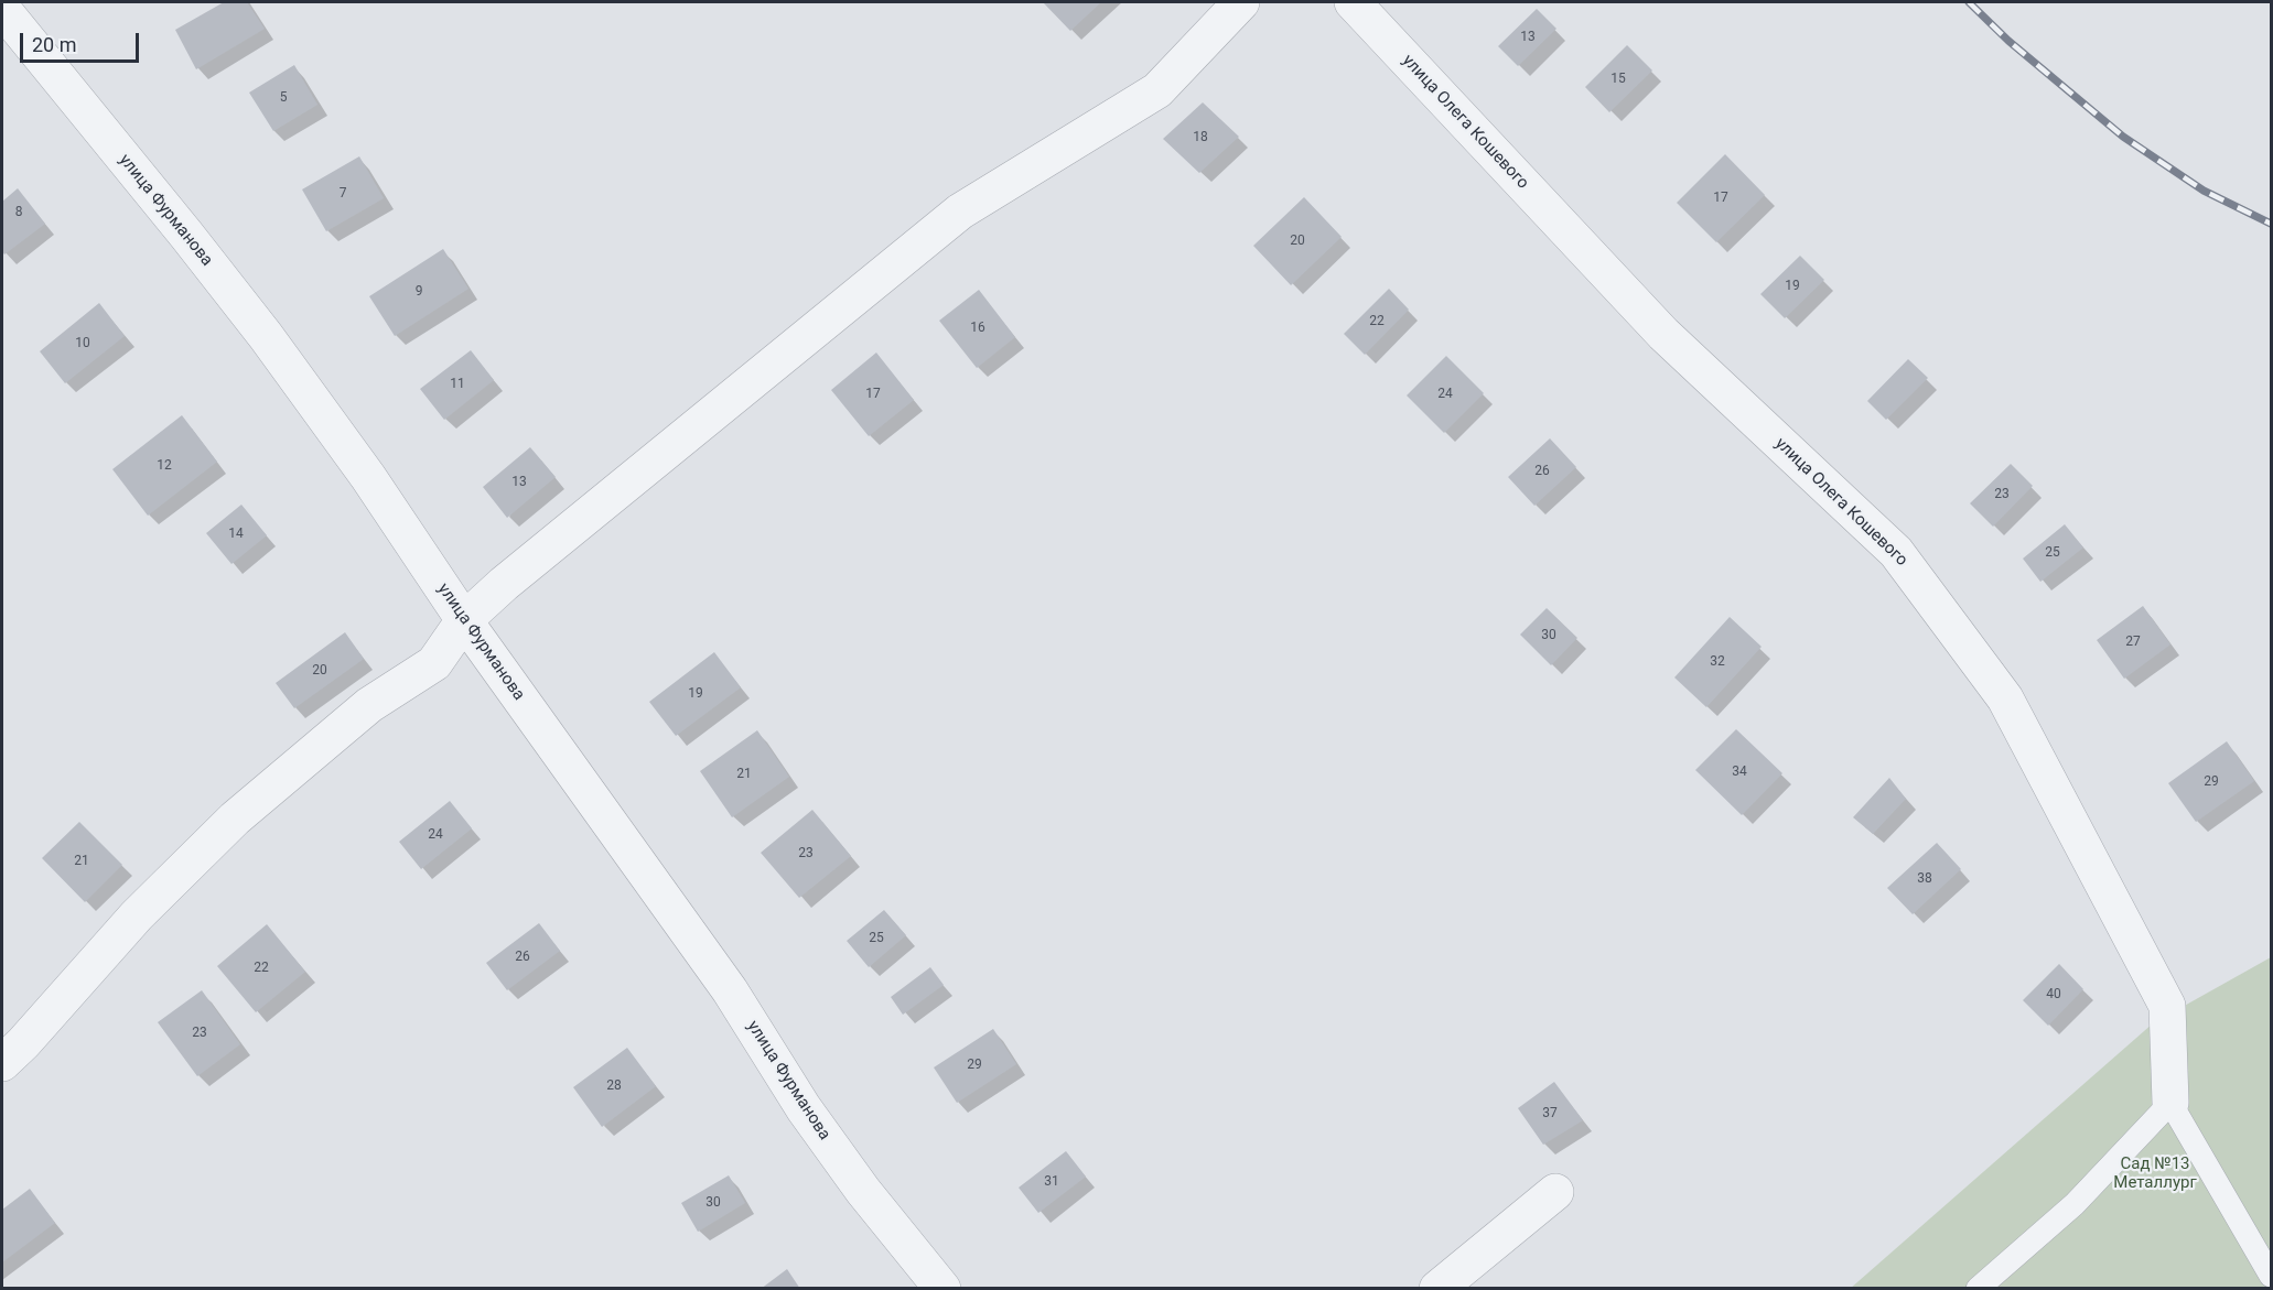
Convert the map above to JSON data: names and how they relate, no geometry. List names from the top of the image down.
{
  "streets": {
    "street": ["улица Олега Кошевого", "улица Фурманова"]
  },
  "parks": ["Сад №13 Металлург"],
  "house_numbers": [
    "13",
    "15",
    "5",
    "18",
    "7",
    "17",
    "8",
    "20",
    "19",
    "9",
    "22",
    "16",
    "10",
    "11",
    "17",
    "24",
    "12",
    "26",
    "13",
    "23",
    "14",
    "25",
    "30",
    "27",
    "32",
    "20",
    "19",
    "34",
    "21",
    "29",
    "24",
    "23",
    "21",
    "38",
    "25",
    "26",
    "22",
    "40",
    "23",
    "29",
    "28",
    "37",
    "31",
    "30"
  ],
  "scale_bar": "20 m"
}
